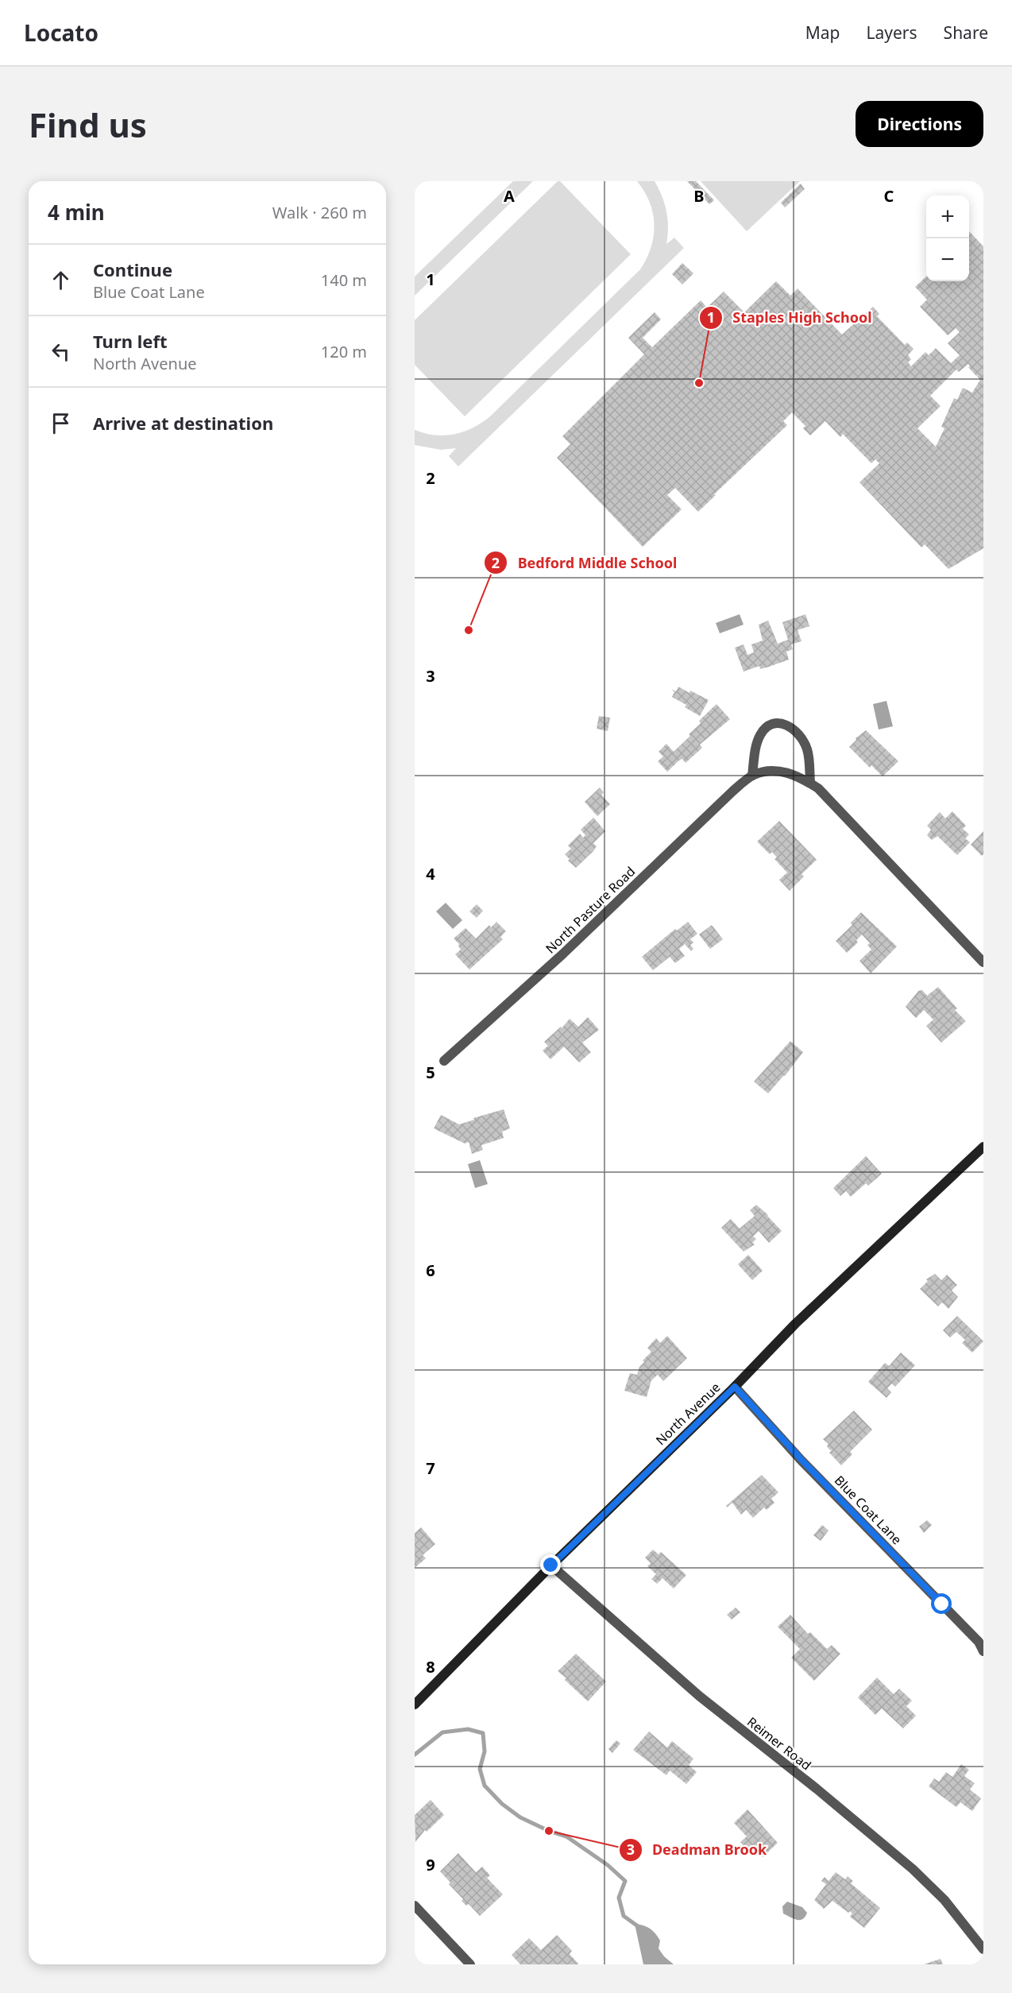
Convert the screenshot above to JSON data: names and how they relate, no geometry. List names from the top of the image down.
{
  "streets": {
    "street": [
      "North Pasture Road",
      "North Avenue",
      "Blue Coat Lane",
      "Reimer Road"
    ]
  },
  "crossings": [
    ["North Avenue", "Blue Coat Lane"],
    ["North Avenue", "Reimer Road"]
  ],
  "places": ["Staples High School", "Bedford Middle School", "Deadman Brook"],
  "page": {
    "header": "Locato",
    "nav": ["Map", "Layers", "Share"],
    "buttons": "Directions",
    "title": "Find us",
    "heading": ["4 min", "Walk · 260 m"],
    "map_buttons": ["+", "−"],
    "list": [
      ["Continue", "Blue Coat Lane", "140 m"],
      ["Turn left", "North Avenue", "120 m"],
      "Arrive at destination"
    ]
  },
  "grid": {
    "columns": ["A", "B", "C"],
    "rows": [
      "1",
      "2",
      "3",
      "4",
      "5",
      "6",
      "7",
      "8",
      "9"
    ]
  }
}
